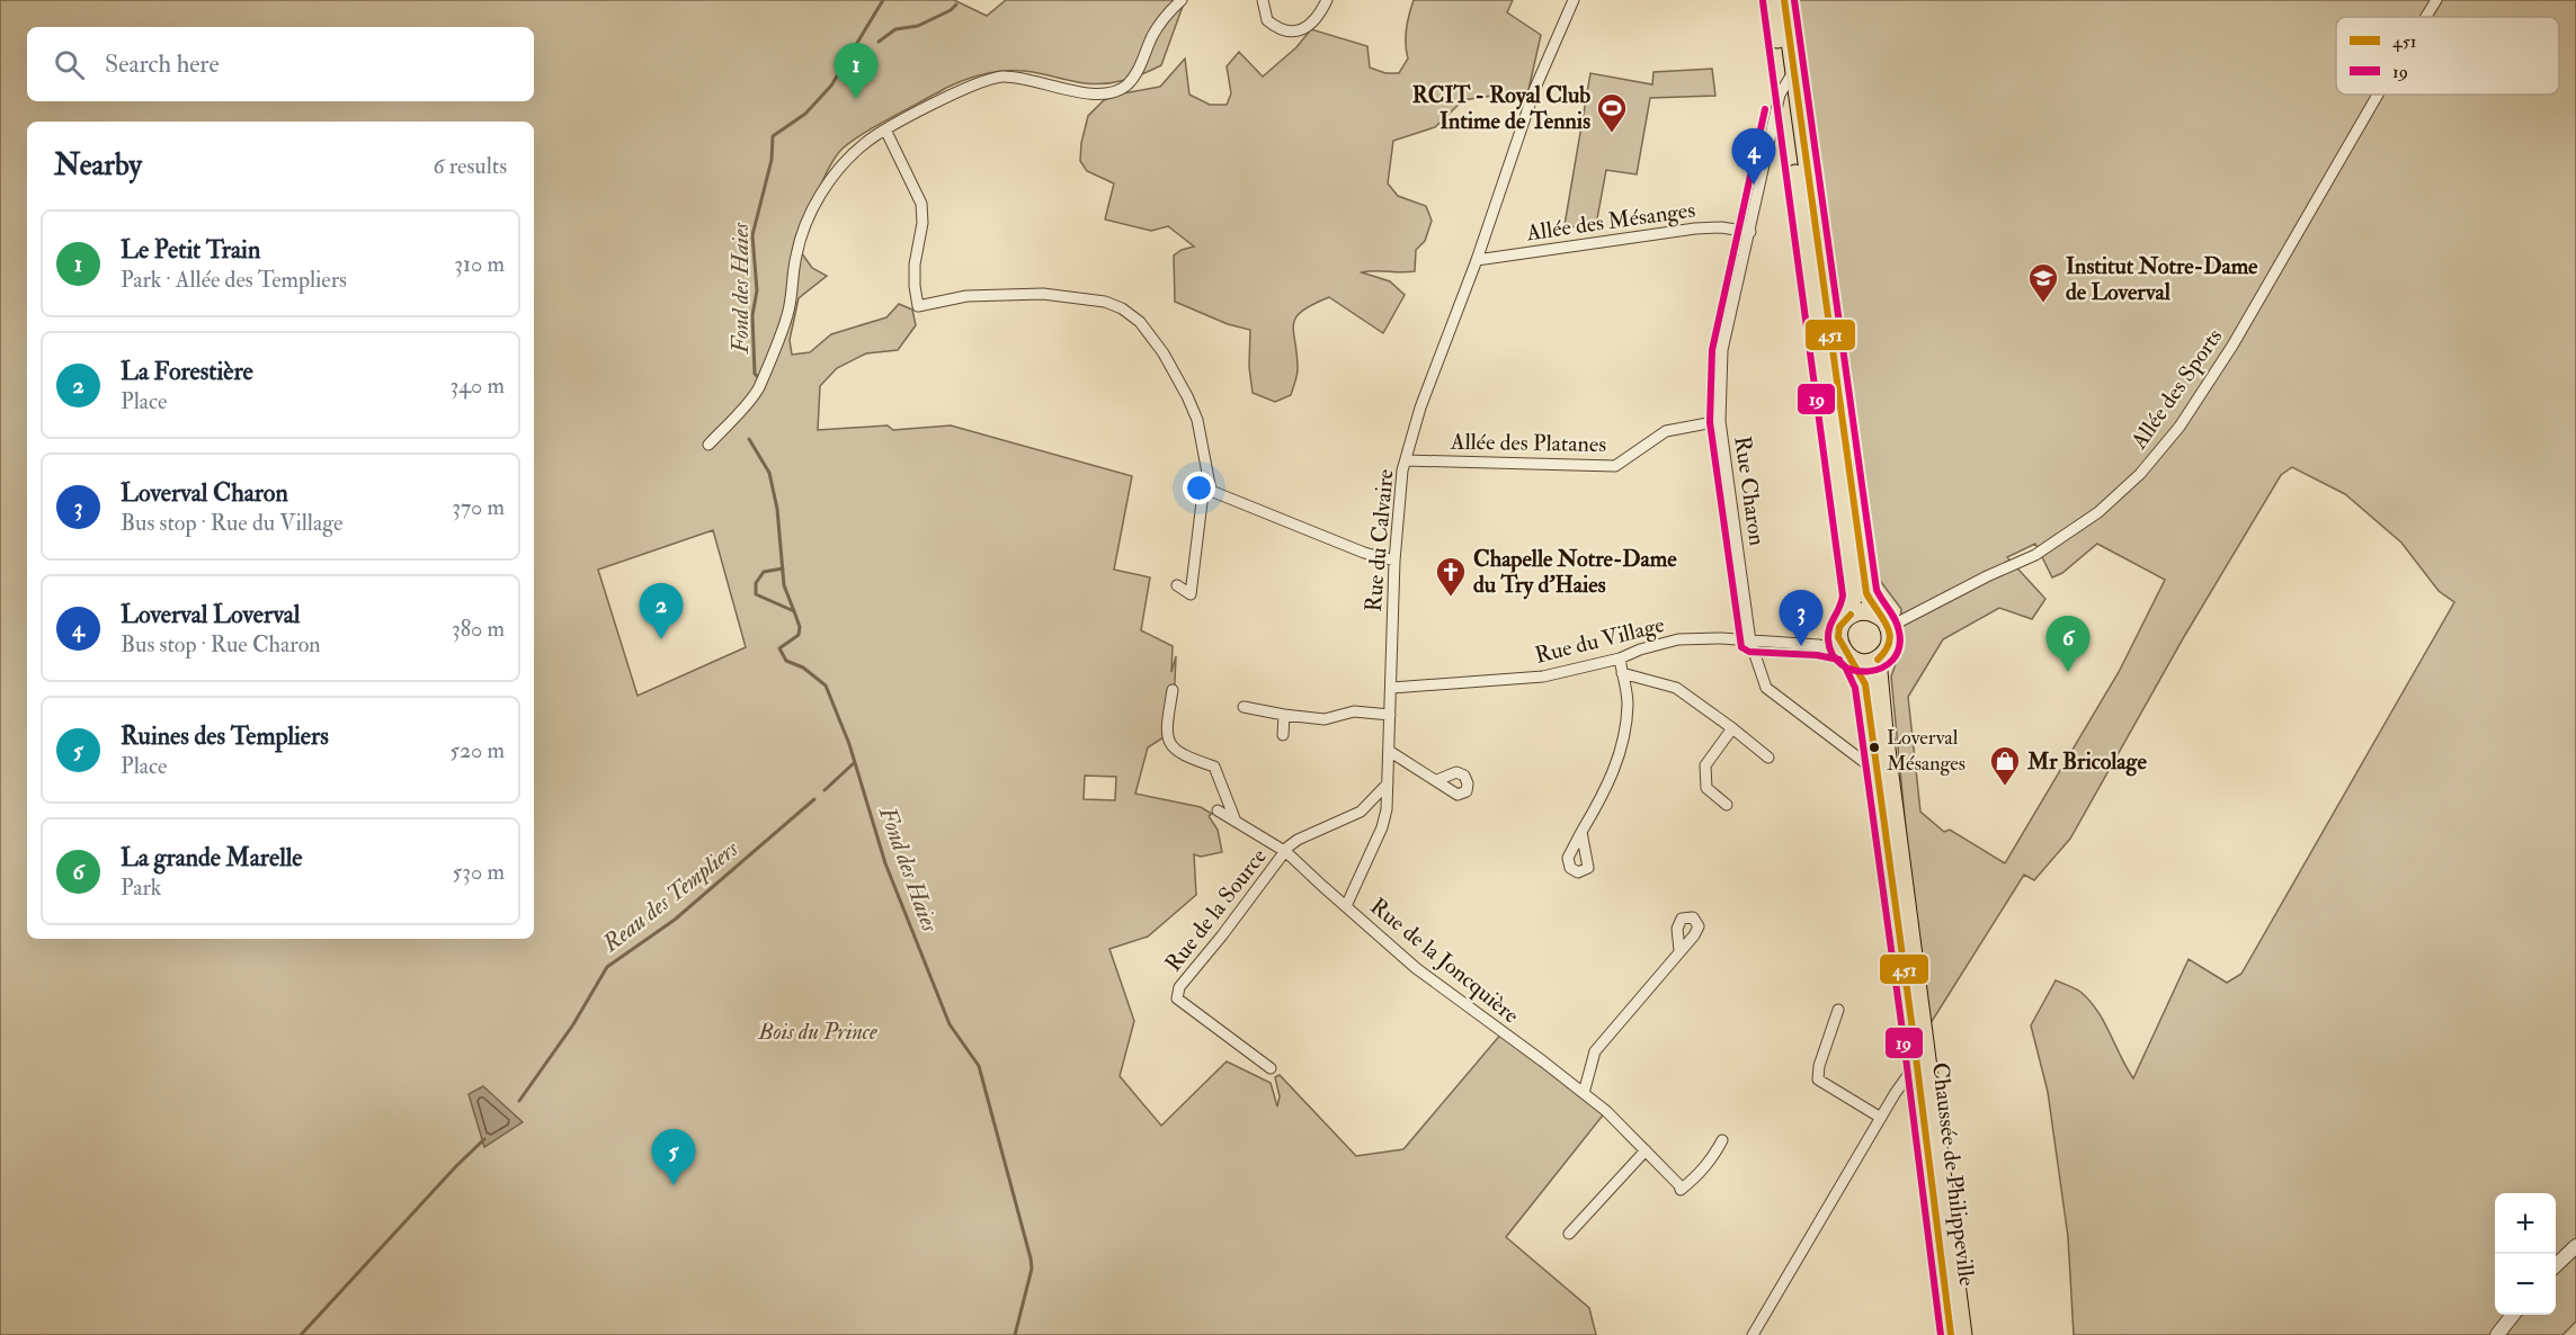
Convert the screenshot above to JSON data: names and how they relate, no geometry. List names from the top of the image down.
{
  "streets": {
    "main road": ["Chaussée de Philippeville"],
    "street": [
      "Allée des Mésanges",
      "Allée des Sports",
      "Allée des Platanes",
      "Rue Charon",
      "Rue du Calvaire",
      "Rue du Village",
      "Rue de la Source",
      "Rue de la Joncquière"
    ]
  },
  "crossings": [
    ["Allée des Mésanges", "Rue Charon"],
    ["Allée des Mésanges", "Rue du Calvaire"],
    ["Allée des Sports", "Rue du Village"],
    ["Allée des Sports", "Chaussée de Philippeville"],
    ["Allée des Platanes", "Rue Charon"],
    ["Allée des Platanes", "Rue du Calvaire"],
    ["Rue Charon", "Rue du Village"],
    ["Rue du Calvaire", "Rue du Village"],
    ["Rue du Calvaire", "Rue de la Joncquière"],
    ["Rue du Village", "Chaussée de Philippeville"],
    ["Rue de la Source", "Rue de la Joncquière"]
  ],
  "water": ["Fond des Haies", "Reau des Templiers"],
  "parks": ["Bois du Prince"],
  "places": {
    "sports": ["RCIT - Royal Club Intime de Tennis"],
    "school or university": ["Institut Notre-Dame de Loverval"],
    "church": ["Chapelle Notre-Dame du Try d'Haies"],
    "other": ["Loverval Mésanges"],
    "shop": ["Mr Bricolage"]
  },
  "lines": ["transit line 451", "transit line 19"],
  "legend": ["451", "19"],
  "page": {
    "search": "Search here",
    "pins": [
      "1",
      "4",
      "2",
      "3",
      "6",
      "5"
    ],
    "heading": ["Nearby", "6 results"],
    "list": [
      {
        "mark": "1",
        "name": "Le Petit Train",
        "note": "Park · Allée des Templiers",
        "value": "310 m"
      },
      {
        "mark": "2",
        "name": "La Forestière",
        "note": "Place",
        "value": "340 m"
      },
      {
        "mark": "3",
        "name": "Loverval Charon",
        "note": "Bus stop · Rue du Village",
        "value": "370 m"
      },
      {
        "mark": "4",
        "name": "Loverval Loverval",
        "note": "Bus stop · Rue Charon",
        "value": "380 m"
      },
      {
        "mark": "5",
        "name": "Ruines des Templiers",
        "note": "Place",
        "value": "520 m"
      },
      {
        "mark": "6",
        "name": "La grande Marelle",
        "note": "Park",
        "value": "530 m"
      }
    ],
    "map_buttons": ["+", "−"]
  }
}
